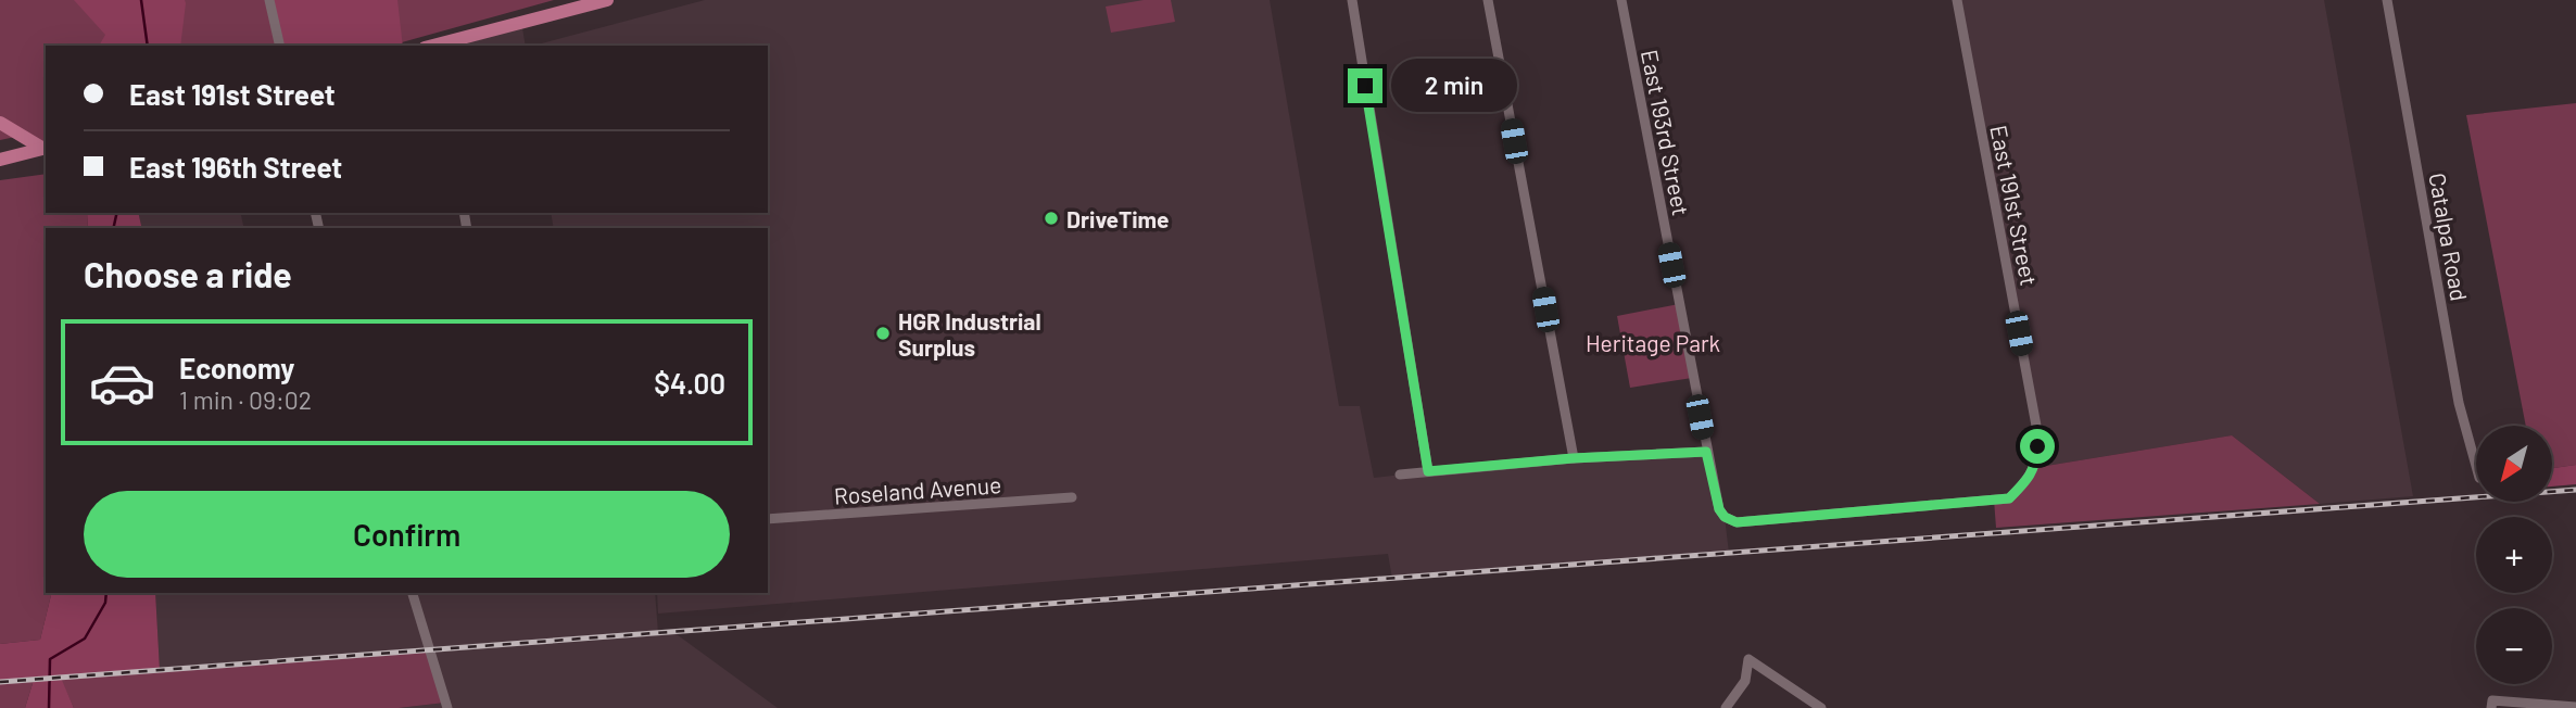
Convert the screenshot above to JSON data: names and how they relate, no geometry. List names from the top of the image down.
{
  "streets": {
    "street": [
      "East 193rd Street",
      "East 191st Street",
      "Catalpa Road",
      "Roseland Avenue"
    ]
  },
  "crossings": [
    ["East 193rd Street", "East 191st Street"]
  ],
  "parks": ["Heritage Park"],
  "places": ["DriveTime", "HGR Industrial Surplus"],
  "north": "bottom left",
  "page": {
    "banner": ["East 191st Street", "East 196th Street"],
    "bubble": "2 min",
    "heading": "Choose a ride",
    "list": [
      {
        "name": "Economy",
        "note": "1 min · 09:02",
        "value": "$4.00"
      }
    ],
    "map_buttons": ["+", "−"],
    "buttons": "Confirm"
  }
}
